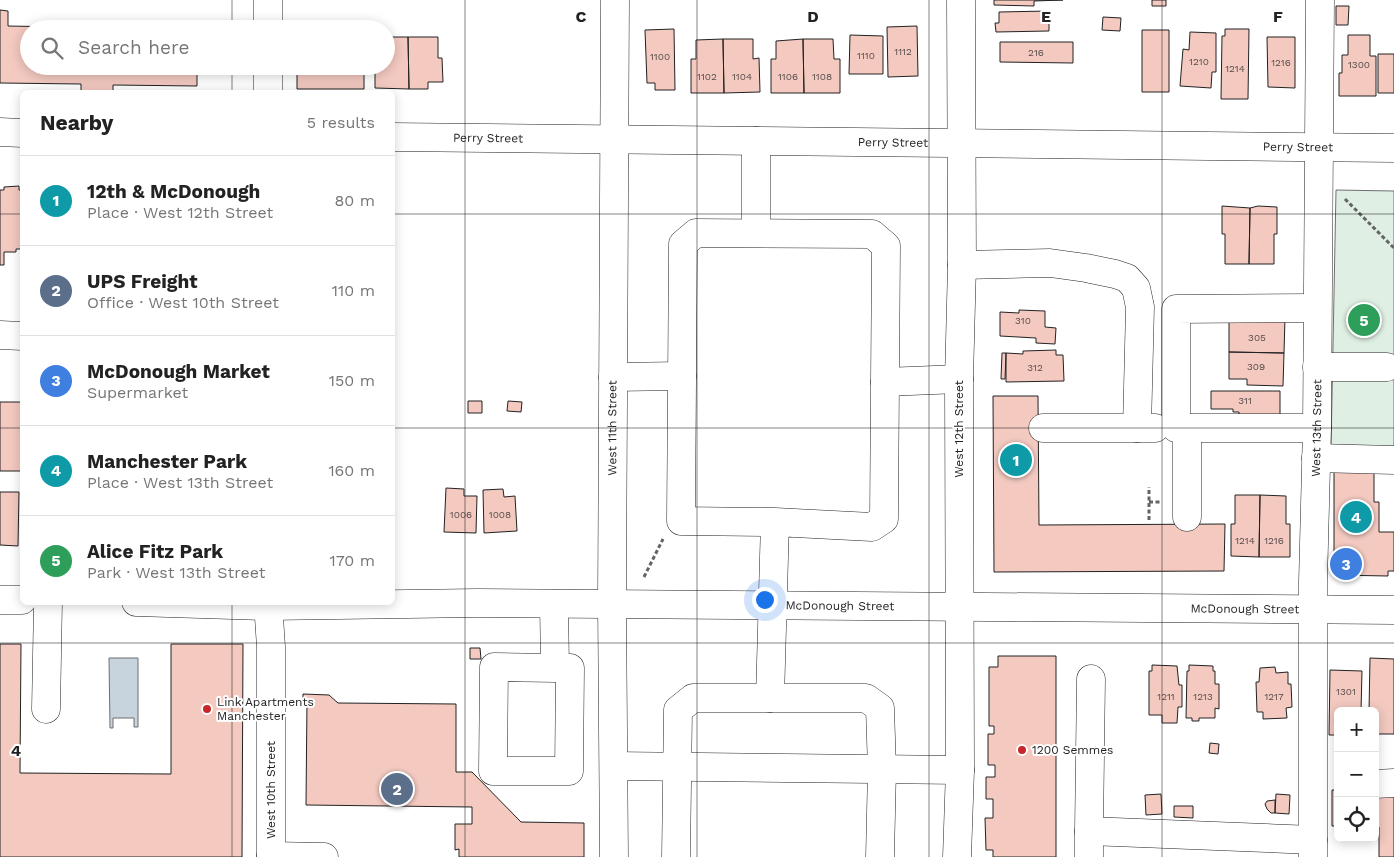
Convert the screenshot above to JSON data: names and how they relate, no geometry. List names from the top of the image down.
{
  "streets": {
    "street": [
      "Perry Street",
      "West 11th Street",
      "West 12th Street",
      "West 13th Street",
      "McDonough Street",
      "West 10th Street"
    ]
  },
  "crossings": [
    ["Perry Street", "West 11th Street"],
    ["Perry Street", "West 12th Street"],
    ["Perry Street", "West 13th Street"],
    ["West 11th Street", "McDonough Street"],
    ["West 12th Street", "McDonough Street"],
    ["West 13th Street", "McDonough Street"]
  ],
  "places": ["Link Apartments Manchester", "1200 Semmes"],
  "house_numbers": [
    "1112",
    "216",
    "1110",
    "1100",
    "1210",
    "1216",
    "1300",
    "1214",
    "1102",
    "1104",
    "1106",
    "1108",
    "310",
    "305",
    "309",
    "312",
    "311",
    "1006",
    "1008",
    "1214",
    "1216",
    "1301",
    "1211",
    "1213",
    "1217"
  ],
  "page": {
    "search": "Search here",
    "heading": ["Nearby", "5 results"],
    "list": [
      {
        "mark": "1",
        "name": "12th & McDonough",
        "note": "Place · West 12th Street",
        "value": "80 m"
      },
      {
        "mark": "2",
        "name": "UPS Freight",
        "note": "Office · West 10th Street",
        "value": "110 m"
      },
      {
        "mark": "3",
        "name": "McDonough Market",
        "note": "Supermarket",
        "value": "150 m"
      },
      {
        "mark": "4",
        "name": "Manchester Park",
        "note": "Place · West 13th Street",
        "value": "160 m"
      },
      {
        "mark": "5",
        "name": "Alice Fitz Park",
        "note": "Park · West 13th Street",
        "value": "170 m"
      }
    ],
    "pins": [
      "5",
      "1",
      "4",
      "3",
      "2"
    ],
    "map_buttons": ["+", "−"]
  },
  "grid": {
    "columns": [
      "C",
      "D",
      "E",
      "F"
    ],
    "rows": ["4"]
  }
}
